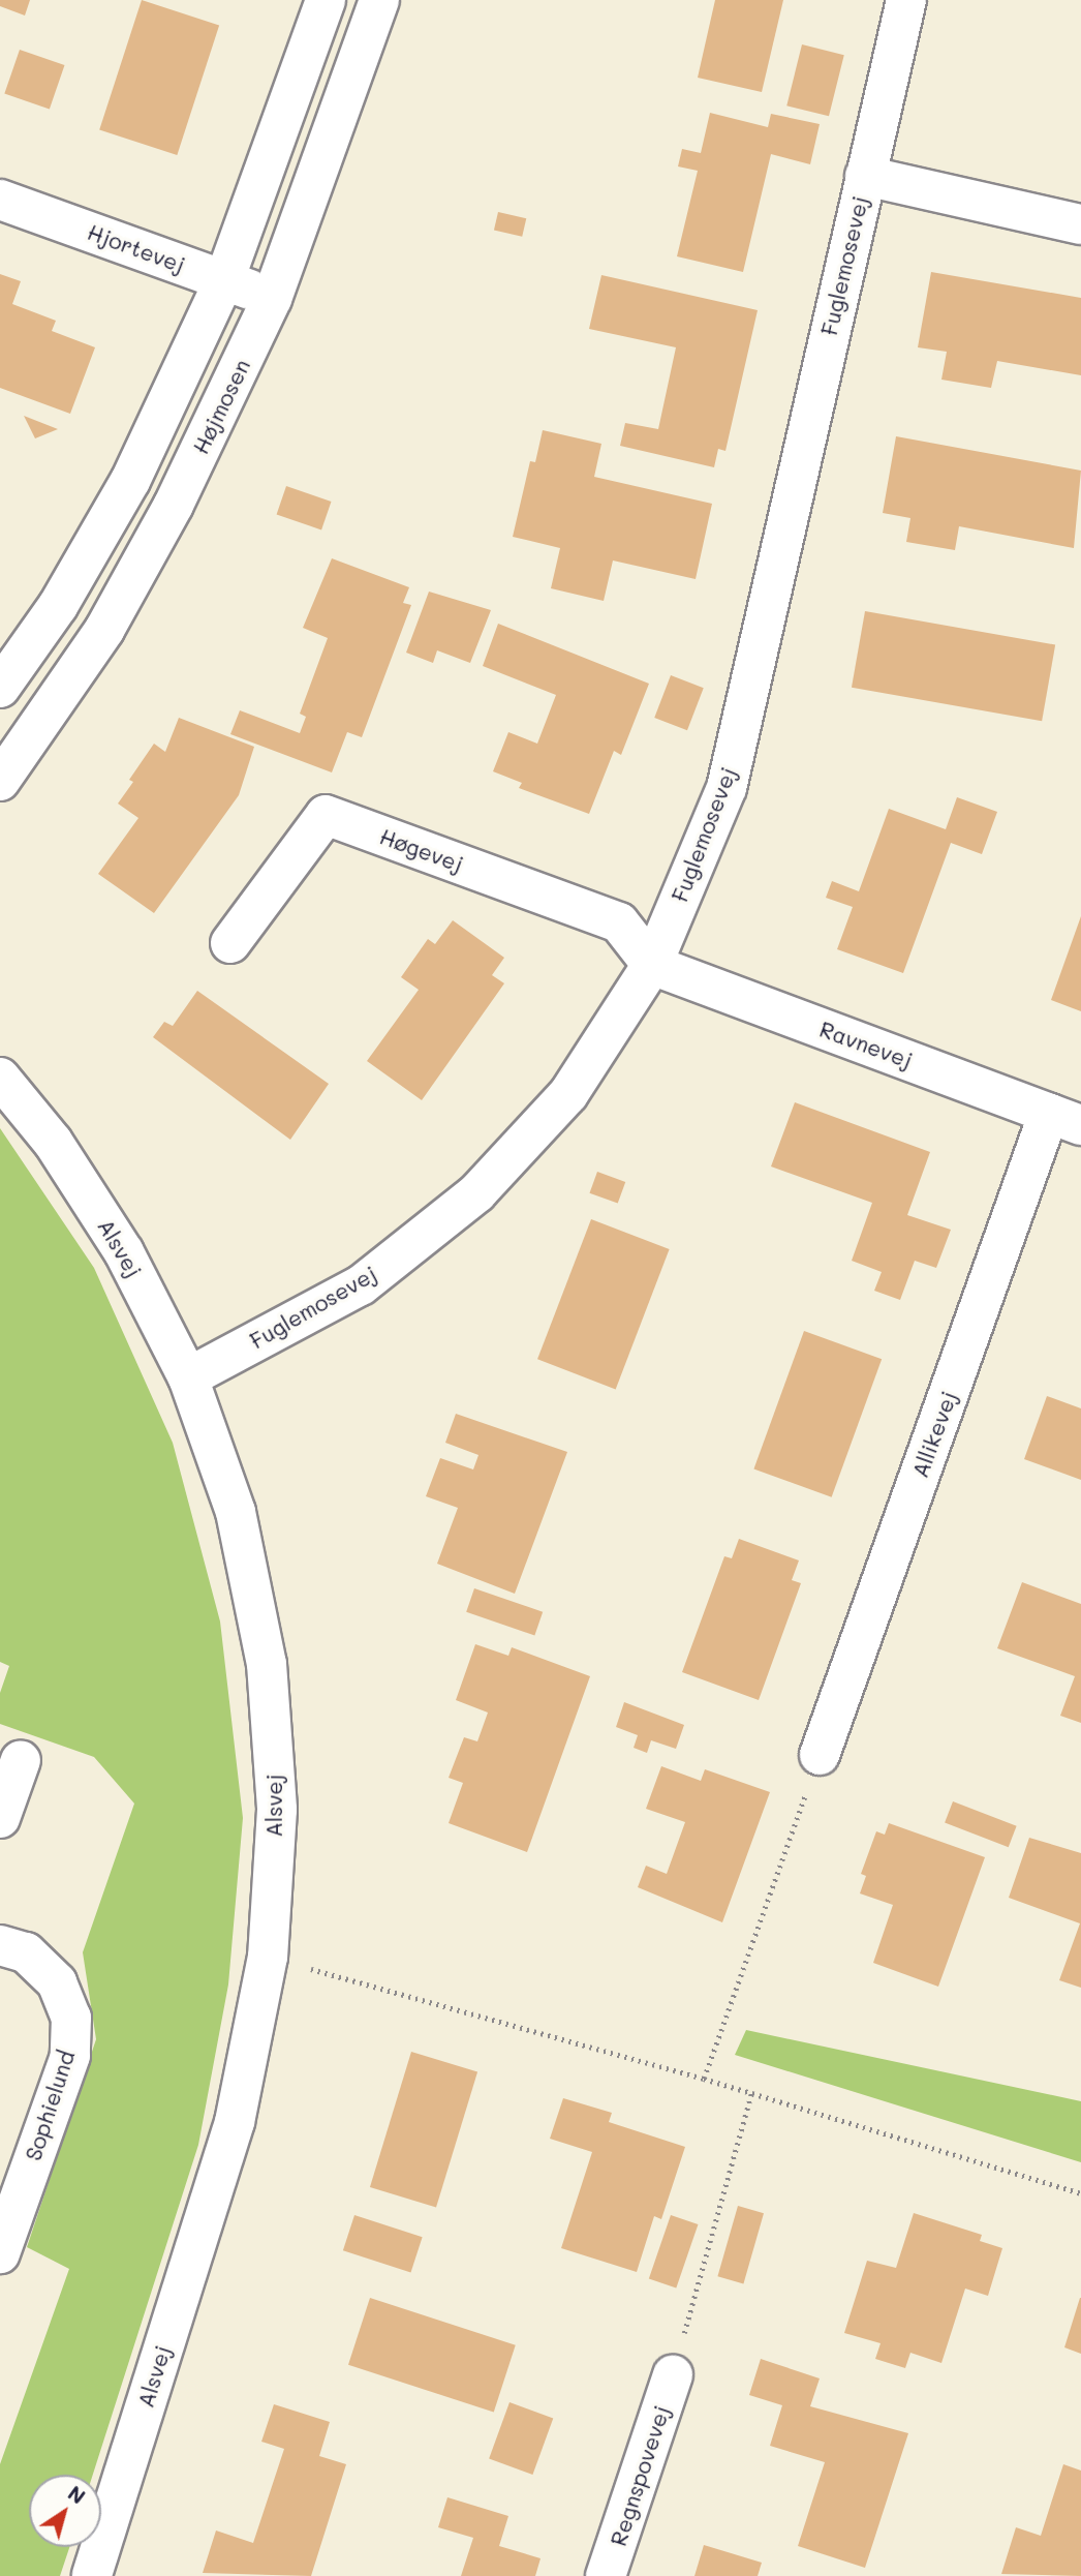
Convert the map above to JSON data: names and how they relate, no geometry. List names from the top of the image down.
{
  "streets": {
    "street": [
      "Hjortevej",
      "Fuglemosevej",
      "Højmosen",
      "Høgevej",
      "Ravnevej",
      "Alsvej",
      "Allikevej",
      "Sophielund",
      "Regnspovevej"
    ]
  },
  "crossings": [
    ["Hjortevej", "Højmosen"],
    ["Fuglemosevej", "Høgevej"],
    ["Fuglemosevej", "Ravnevej"],
    ["Fuglemosevej", "Alsvej"],
    ["Høgevej", "Ravnevej"],
    ["Ravnevej", "Allikevej"]
  ],
  "north": "top right"
}
